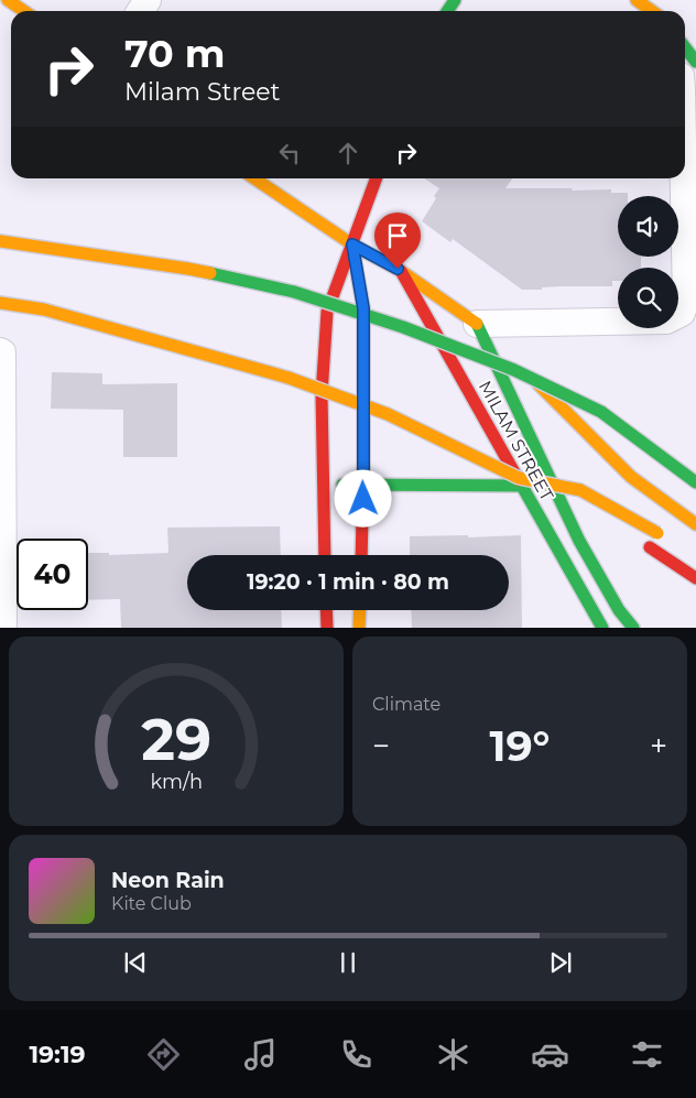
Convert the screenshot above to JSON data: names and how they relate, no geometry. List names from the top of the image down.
{
  "streets": {
    "main road": ["MILAM STREET"]
  },
  "page": {
    "turn": ["70 m", "Milam Street"],
    "limit": "40",
    "trip": "19:20 · 1 min · 80 m",
    "tile": "Climate",
    "heat": ["−", "19°", "+"],
    "song": ["Neon Rain", "Kite Club"],
    "tabs": "19:19",
    "gauge": ["29", "km/h"]
  }
}
